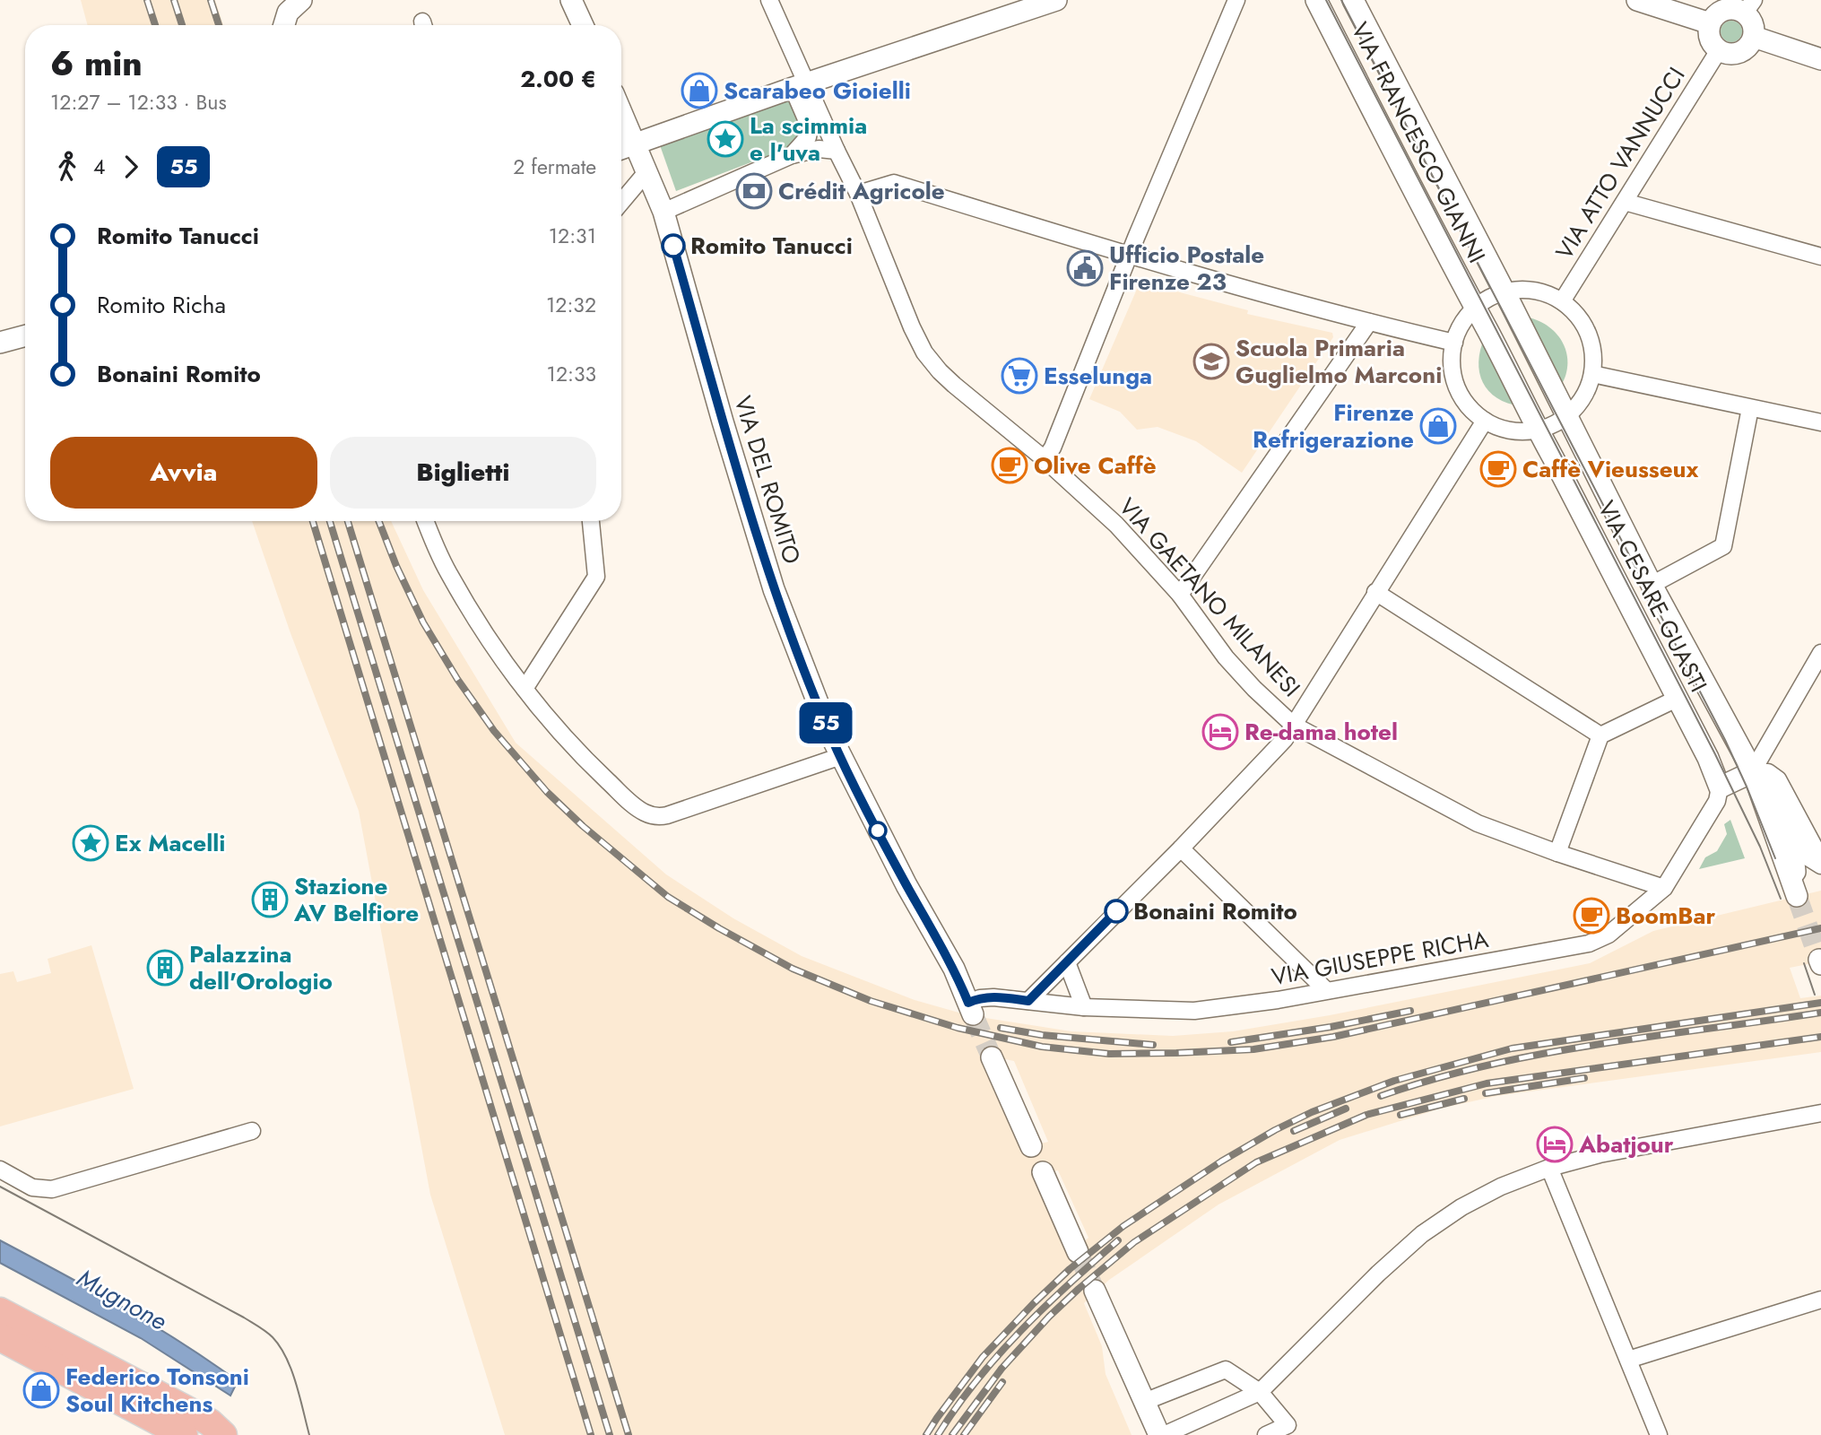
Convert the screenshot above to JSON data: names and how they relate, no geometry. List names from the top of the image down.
{
  "streets": {
    "street": [
      "VIA FRANCESCO GIANNI",
      "VIA ATTO VANNUCCI",
      "VIA DEL ROMITO",
      "VIA CESARE GUASTI",
      "VIA GAETANO MILANESI",
      "VIA GIUSEPPE RICHA"
    ]
  },
  "crossings": [
    ["VIA FRANCESCO GIANNI", "VIA CESARE GUASTI"],
    ["VIA DEL ROMITO", "VIA GIUSEPPE RICHA"],
    ["VIA CESARE GUASTI", "VIA GIUSEPPE RICHA"],
    ["VIA GAETANO MILANESI", "VIA GIUSEPPE RICHA"]
  ],
  "water": ["Mugnone"],
  "places": {
    "shop": ["Scarabeo Gioielli", "Firenze Refrigerazione", "Federico Tonsoni Soul Kitchens"],
    "place": ["La scimmia e l'uva", "Ex Macelli"],
    "bank": ["Crédit Agricole"],
    "other": ["Romito Tanucci", "Bonaini Romito"],
    "public building": ["Ufficio Postale Firenze 23"],
    "school or university": ["Scuola Primaria Guglielmo Marconi"],
    "supermarket": ["Esselunga"],
    "cafe": ["Olive Caffè", "Caffè Vieusseux", "BoomBar"],
    "hotel": ["Re-dama hotel", "Abatjour"],
    "building": ["Stazione AV Belfiore", "Palazzina dell'Orologio"]
  },
  "lines": ["bus line 55"],
  "page": {
    "on_map": "55",
    "heading": ["6 min", "12:27 – 12:33 · Bus", "2.00 €"],
    "legs": ["4", "55", "2 fermate"],
    "list": [
      {
        "name": "Romito Tanucci",
        "value": "12:31"
      },
      {
        "name": "Romito Richa",
        "value": "12:32"
      },
      {
        "name": "Bonaini Romito",
        "value": "12:33"
      }
    ],
    "buttons": ["Avvia", "Biglietti"]
  }
}
